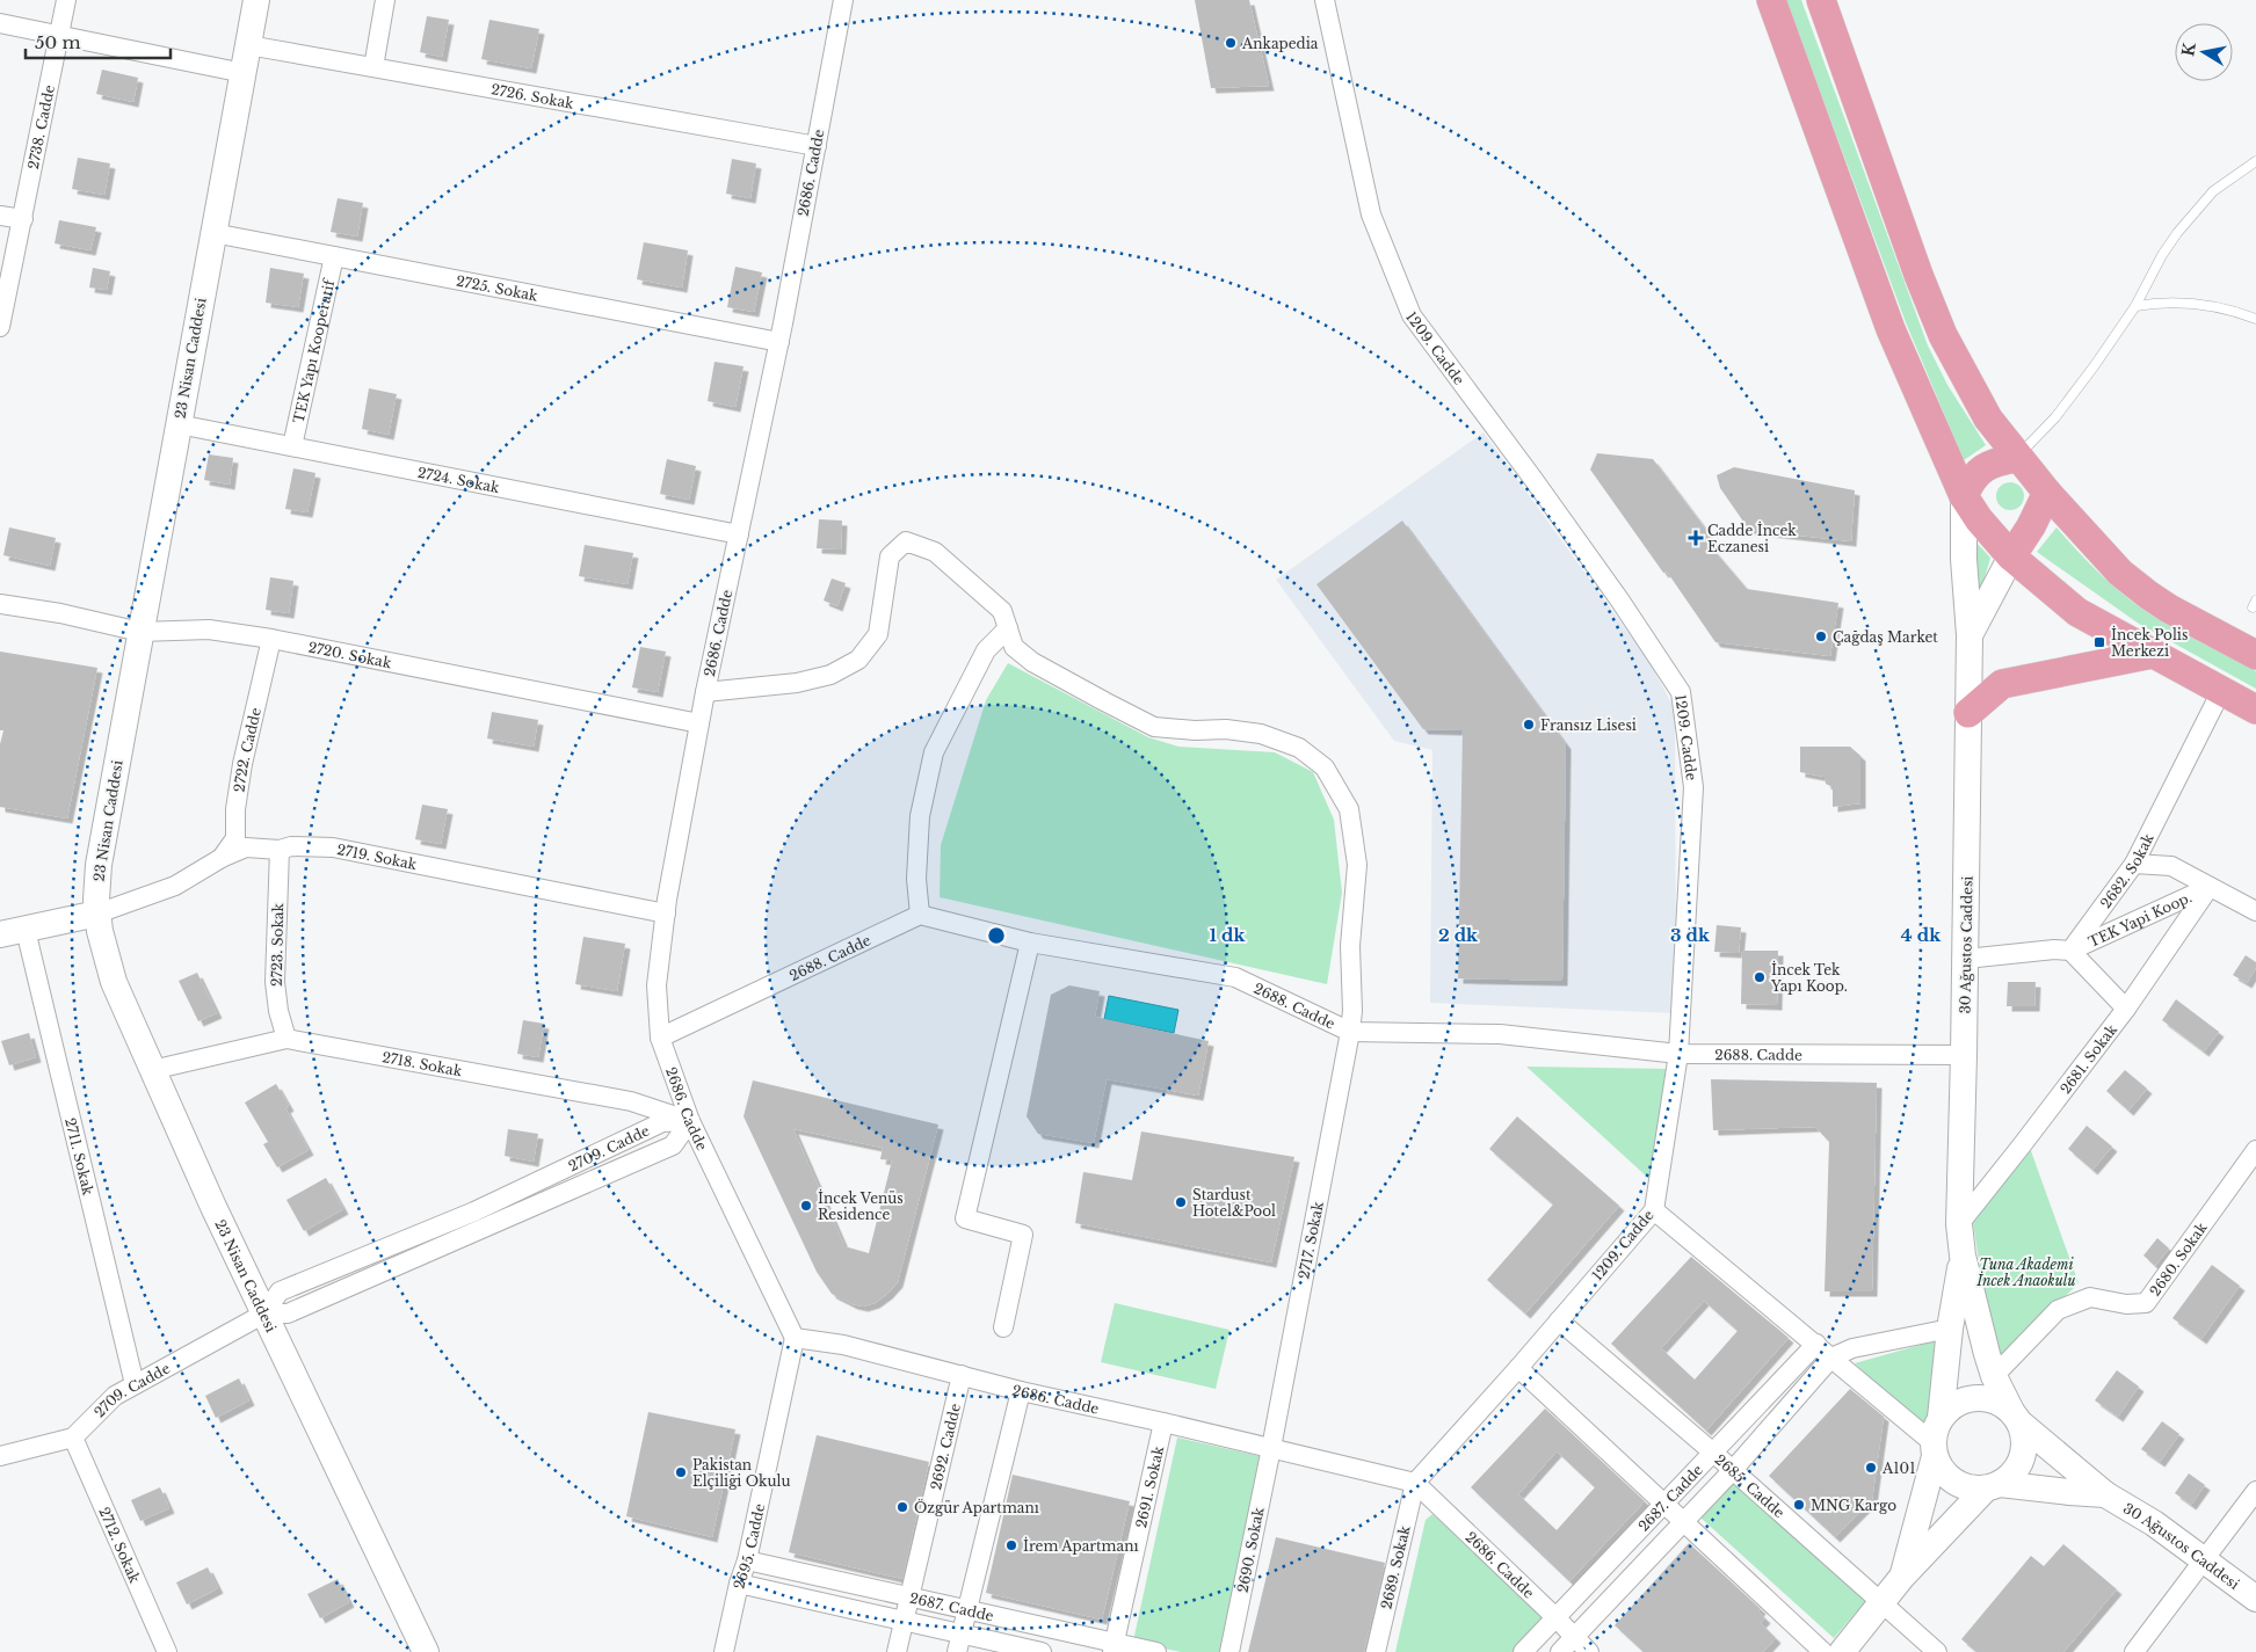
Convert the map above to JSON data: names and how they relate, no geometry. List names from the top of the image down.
{
  "streets": {
    "main road": ["23 Nisan Caddesi", "30 Ağustos Caddesi"],
    "street": [
      "2726. Sokak",
      "2738. Cadde",
      "2686. Cadde",
      "2725. Sokak",
      "1209. Cadde",
      "TEK Yapı Kooperatif",
      "2724. Sokak",
      "2720. Sokak",
      "2722. Cadde",
      "2719. Sokak",
      "2682. Sokak",
      "TEK Yapi Koop.",
      "2723. Sokak",
      "2688. Cadde",
      "2681. Sokak",
      "2718. Sokak",
      "2709. Cadde",
      "2711. Sokak",
      "2717. Sokak",
      "2680. Sokak",
      "2692. Cadde",
      "2685. Cadde",
      "2691. Sokak",
      "2687. Cadde",
      "2712. Sokak",
      "2695. Cadde",
      "2690. Sokak",
      "2689. Sokak"
    ]
  },
  "crossings": [
    ["2726. Sokak", "2686. Cadde"],
    ["2726. Sokak", "23 Nisan Caddesi"],
    ["2686. Cadde", "2725. Sokak"],
    ["2686. Cadde", "1209. Cadde"],
    ["2686. Cadde", "2724. Sokak"],
    ["2686. Cadde", "2720. Sokak"],
    ["2686. Cadde", "2719. Sokak"],
    ["2686. Cadde", "2688. Cadde"],
    ["2686. Cadde", "2718. Sokak"],
    ["2686. Cadde", "2709. Cadde"],
    ["2686. Cadde", "2717. Sokak"],
    ["2686. Cadde", "2692. Cadde"],
    ["2686. Cadde", "2691. Sokak"],
    ["2686. Cadde", "2687. Cadde"],
    ["2686. Cadde", "2695. Cadde"],
    ["2686. Cadde", "2690. Sokak"],
    ["2686. Cadde", "2689. Sokak"],
    ["2725. Sokak", "TEK Yapı Kooperatif"],
    ["2725. Sokak", "23 Nisan Caddesi"],
    ["1209. Cadde", "2688. Cadde"],
    ["1209. Cadde", "2685. Cadde"],
    ["1209. Cadde", "2689. Sokak"],
    ["TEK Yapı Kooperatif", "2724. Sokak"],
    ["23 Nisan Caddesi", "2724. Sokak"],
    ["23 Nisan Caddesi", "2720. Sokak"],
    ["23 Nisan Caddesi", "2719. Sokak"],
    ["23 Nisan Caddesi", "2718. Sokak"],
    ["23 Nisan Caddesi", "2709. Cadde"],
    ["2720. Sokak", "2722. Cadde"],
    ["2722. Cadde", "2719. Sokak"],
    ["2719. Sokak", "2723. Sokak"],
    ["2682. Sokak", "TEK Yapi Koop."],
    ["TEK Yapi Koop.", "2681. Sokak"],
    ["2723. Sokak", "2718. Sokak"],
    ["30 Ağustos Caddesi", "2688. Cadde"],
    ["30 Ağustos Caddesi", "2681. Sokak"],
    ["2688. Cadde", "2717. Sokak"],
    ["2718. Sokak", "2709. Cadde"],
    ["2709. Cadde", "2711. Sokak"],
    ["2709. Cadde", "2712. Sokak"],
    ["2717. Sokak", "2690. Sokak"],
    ["2692. Cadde", "2687. Cadde"],
    ["2685. Cadde", "2687. Cadde"],
    ["2691. Sokak", "2687. Cadde"],
    ["2687. Cadde", "2695. Cadde"]
  ],
  "parks": ["Tuna Akademi İncek Anaokulu"],
  "places": {
    "other": [
      "Ankapedia",
      "Çağdaş Market",
      "Fransız Lisesi",
      "İncek Tek Yapı Koop.",
      "Stardust Hotel&Pool",
      "İncek Venüs Residence",
      "A101",
      "Pakistan Elçiliği Okulu",
      "MNG Kargo",
      "Özgür Apartmanı",
      "İrem Apartmanı"
    ],
    "health": ["Cadde İncek Eczanesi"],
    "transit": ["İncek Polis Merkezi"]
  },
  "scale_bar": "50 m",
  "north": "left",
  "rings": [
    "1 dk",
    "2 dk",
    "3 dk",
    "4 dk"
  ]
}
